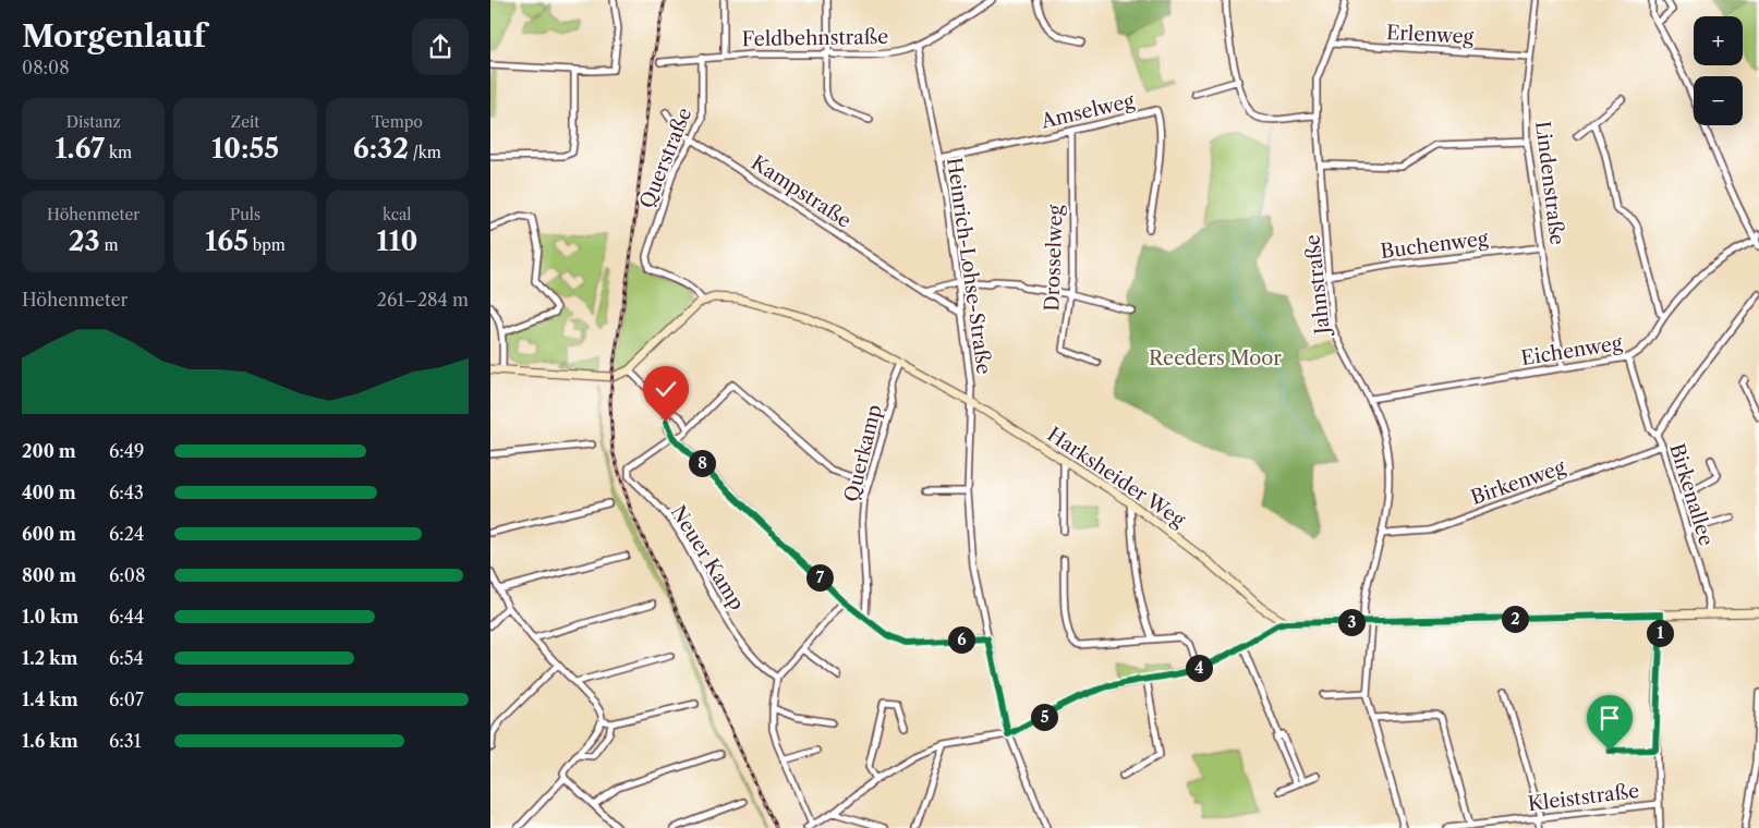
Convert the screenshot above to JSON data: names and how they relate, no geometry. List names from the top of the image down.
{
  "streets": {
    "main road": ["Harksheider Weg"],
    "street": [
      "Erlenweg",
      "Feldbehnstraße",
      "Amselweg",
      "Querstraße",
      "Lindenstraße",
      "Kampstraße",
      "Buchenweg",
      "Drosselweg",
      "Heinrich-Lohse-Straße",
      "Jahnstraße",
      "Eichenweg",
      "Querkamp",
      "Birkenweg",
      "Birkenallee",
      "Neuer Kamp",
      "Kleiststraße"
    ]
  },
  "crossings": [
    ["Erlenweg", "Lindenstraße"],
    ["Erlenweg", "Jahnstraße"],
    ["Feldbehnstraße", "Querstraße"],
    ["Feldbehnstraße", "Heinrich-Lohse-Straße"],
    ["Amselweg", "Drosselweg"],
    ["Amselweg", "Heinrich-Lohse-Straße"],
    ["Querstraße", "Kampstraße"],
    ["Querstraße", "Harksheider Weg"],
    ["Lindenstraße", "Buchenweg"],
    ["Lindenstraße", "Eichenweg"],
    ["Kampstraße", "Heinrich-Lohse-Straße"],
    ["Buchenweg", "Jahnstraße"],
    ["Heinrich-Lohse-Straße", "Harksheider Weg"],
    ["Jahnstraße", "Eichenweg"],
    ["Jahnstraße", "Birkenweg"],
    ["Eichenweg", "Birkenallee"],
    ["Querkamp", "Harksheider Weg"],
    ["Birkenweg", "Birkenallee"]
  ],
  "parks": ["Reeders Moor"],
  "page": {
    "heading": ["Morgenlauf", "08:08"],
    "map_buttons": ["+", "−"],
    "stats": [
      ["Distanz", "1.67 km"],
      ["Zeit", "10:55"],
      ["Tempo", "6:32 /km"],
      ["Höhenmeter", "23 m"],
      ["Puls", "165 bpm"],
      ["kcal", "110"]
    ],
    "chart": ["Höhenmeter", "261–284 m"],
    "list": [
      {
        "name": "200 m",
        "note": "6:49"
      },
      {
        "name": "400 m",
        "note": "6:43"
      },
      {
        "name": "600 m",
        "note": "6:24"
      },
      {
        "name": "800 m",
        "note": "6:08"
      },
      {
        "name": "1.0 km",
        "note": "6:44"
      },
      {
        "name": "1.2 km",
        "note": "6:54"
      },
      {
        "name": "1.4 km",
        "note": "6:07"
      },
      {
        "name": "1.6 km",
        "note": "6:31"
      }
    ],
    "pins": [
      "8",
      "7",
      "2",
      "3",
      "1",
      "6",
      "4",
      "5"
    ]
  }
}
